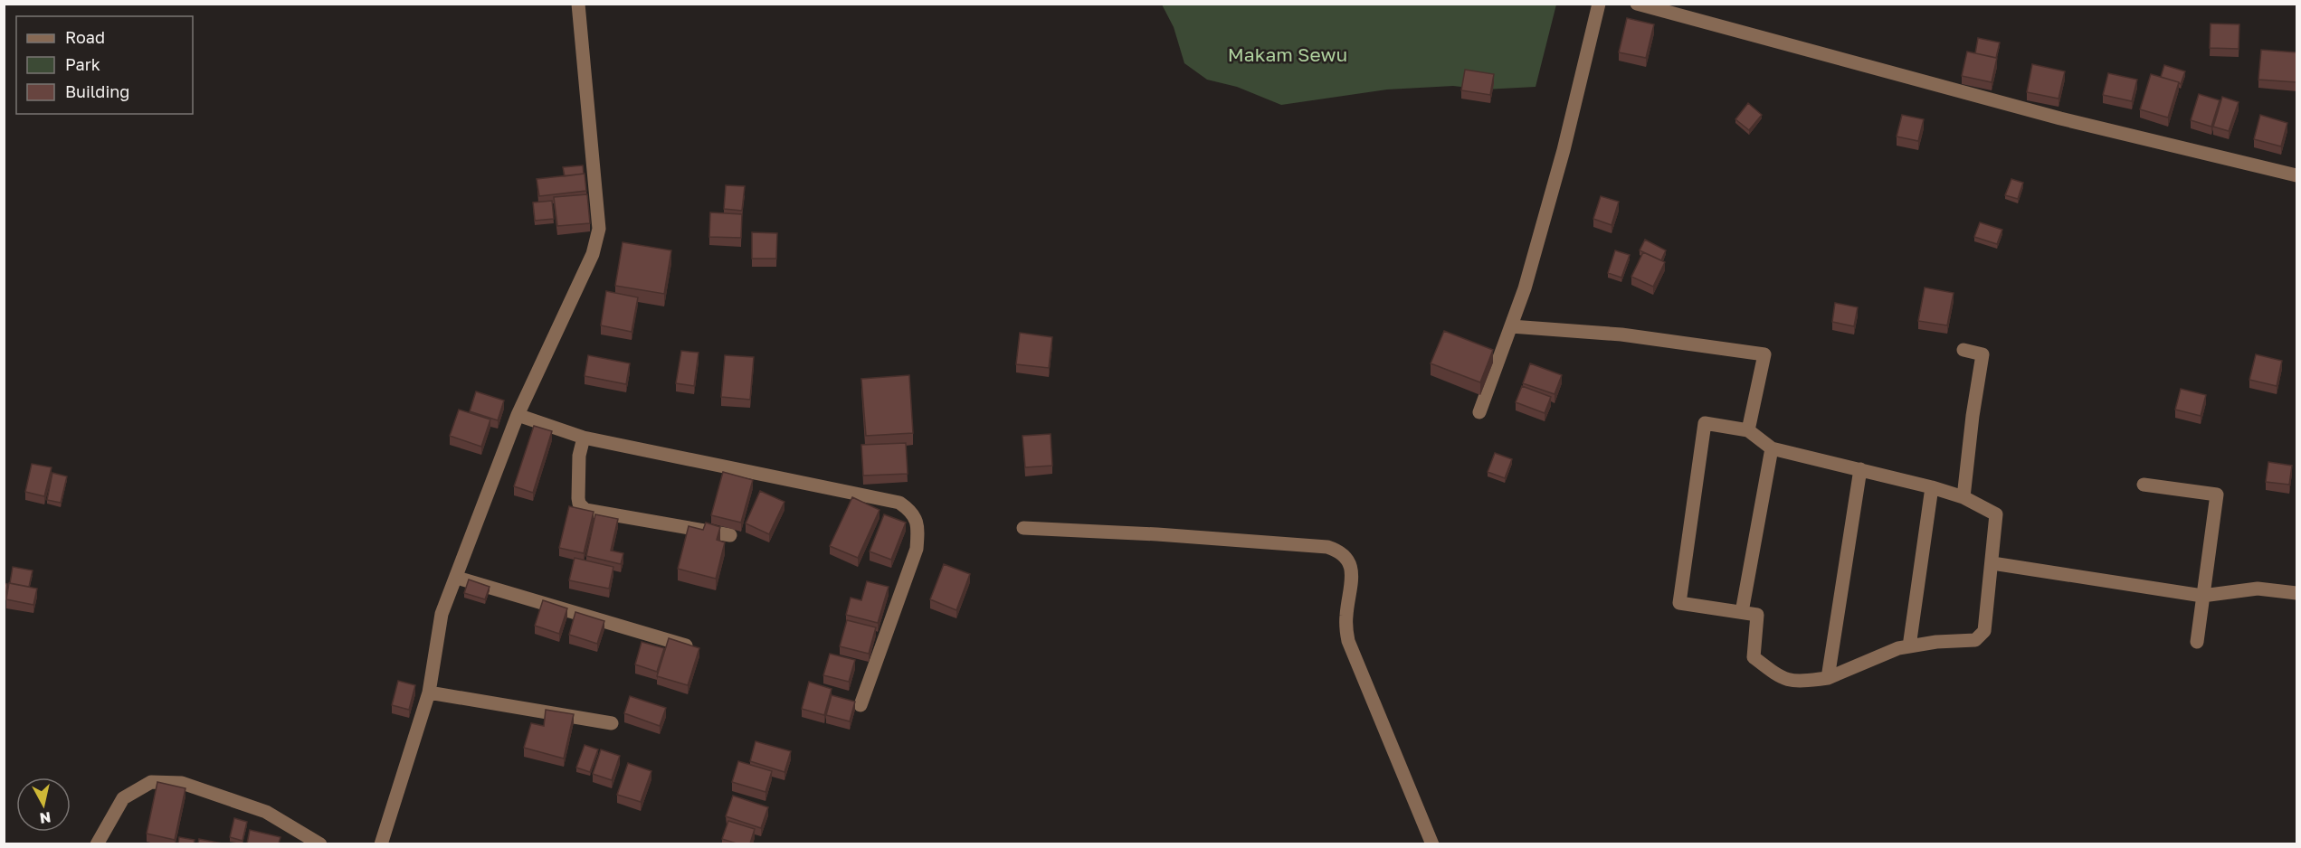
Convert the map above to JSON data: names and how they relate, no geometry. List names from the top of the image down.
{
  "parks": ["Makam Sewu"],
  "legend": ["Road", "Park", "Building"],
  "north": "bottom"
}
